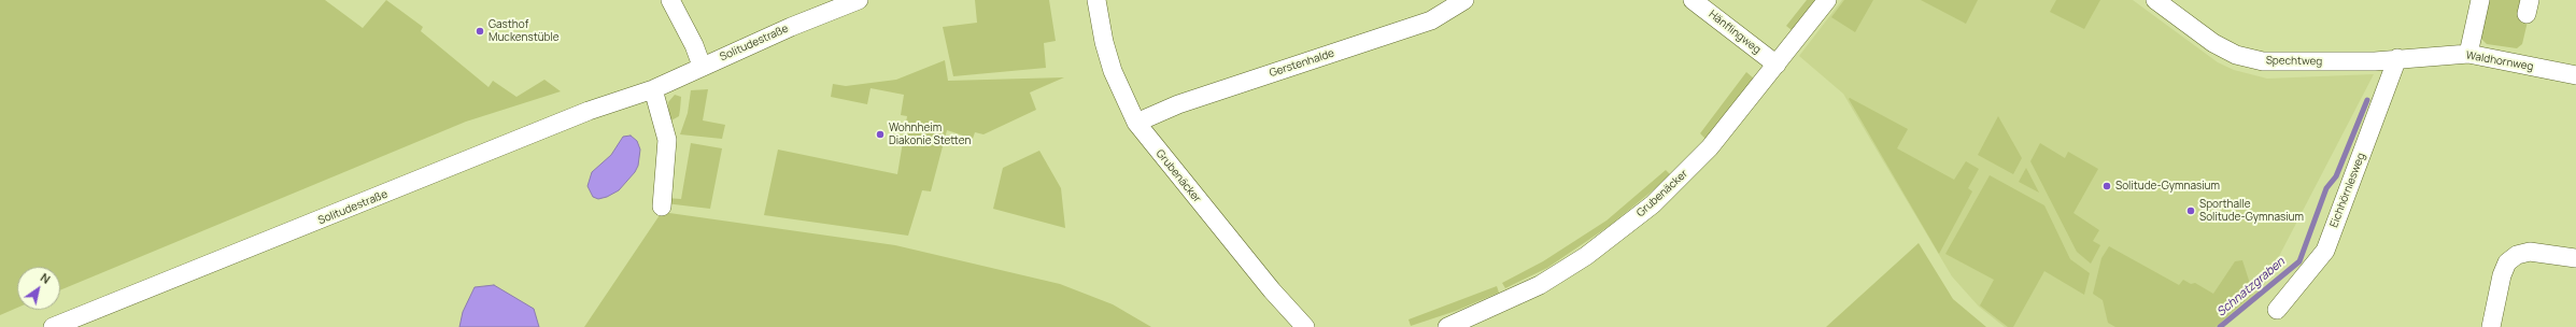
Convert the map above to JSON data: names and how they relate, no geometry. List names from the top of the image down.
{
  "streets": {
    "street": [
      "Hänflingweg",
      "Solitudestraße",
      "Spechtweg",
      "Waldhornweg",
      "Gerstenhalde",
      "Grubenäcker",
      "Eichhörnlesweg"
    ]
  },
  "crossings": [
    ["Hänflingweg", "Grubenäcker"],
    ["Spechtweg", "Waldhornweg"],
    ["Spechtweg", "Eichhörnlesweg"],
    ["Waldhornweg", "Eichhörnlesweg"],
    ["Gerstenhalde", "Grubenäcker"]
  ],
  "water": ["Schnatzgraben"],
  "places": [
    "Gasthof Muckenstüble",
    "Wohnheim Diakonie Stetten",
    "Solitude-Gymnasium",
    "Sporthalle Solitude-Gymnasium"
  ],
  "north": "top right"
}
